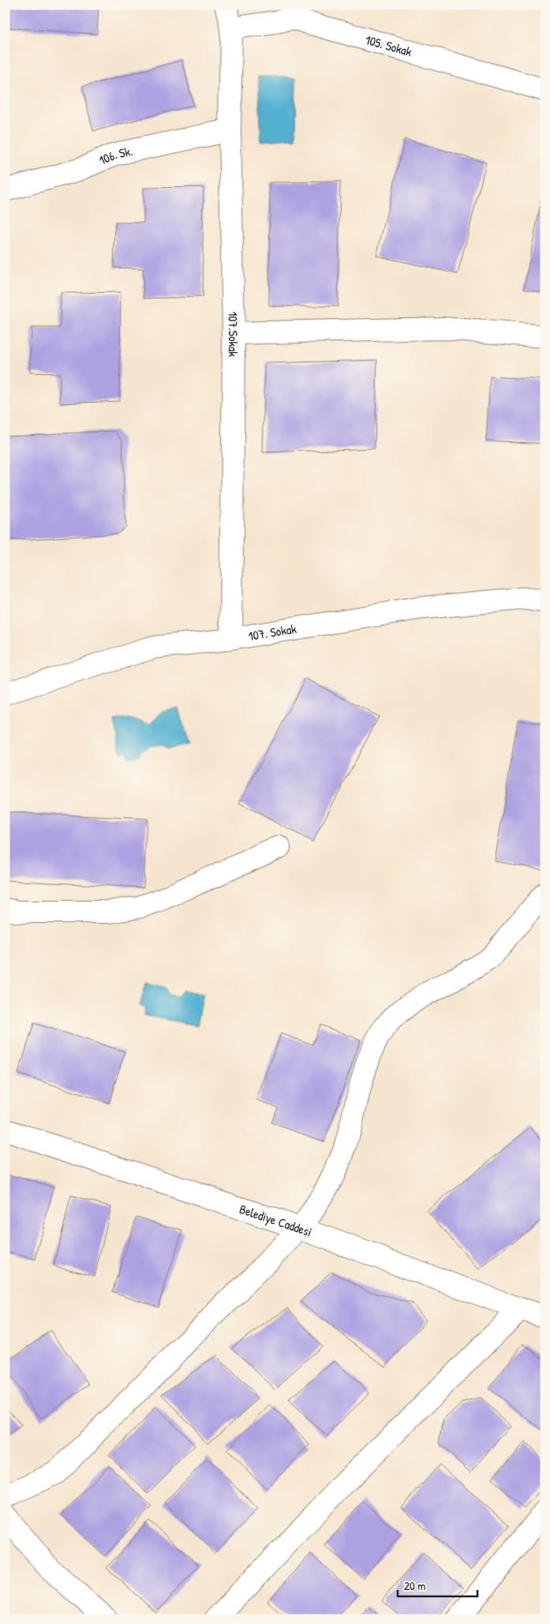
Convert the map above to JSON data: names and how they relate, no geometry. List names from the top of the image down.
{
  "streets": {
    "street": [
      "105. Sokak",
      "106. Sk.",
      "107.Sokak",
      "107. Sokak",
      "Belediye Caddesi"
    ]
  },
  "crossings": [
    ["105. Sokak", "107.Sokak"],
    ["106. Sk.", "107.Sokak"],
    ["107.Sokak", "107. Sokak"]
  ],
  "scale_bar": "20 m"
}
